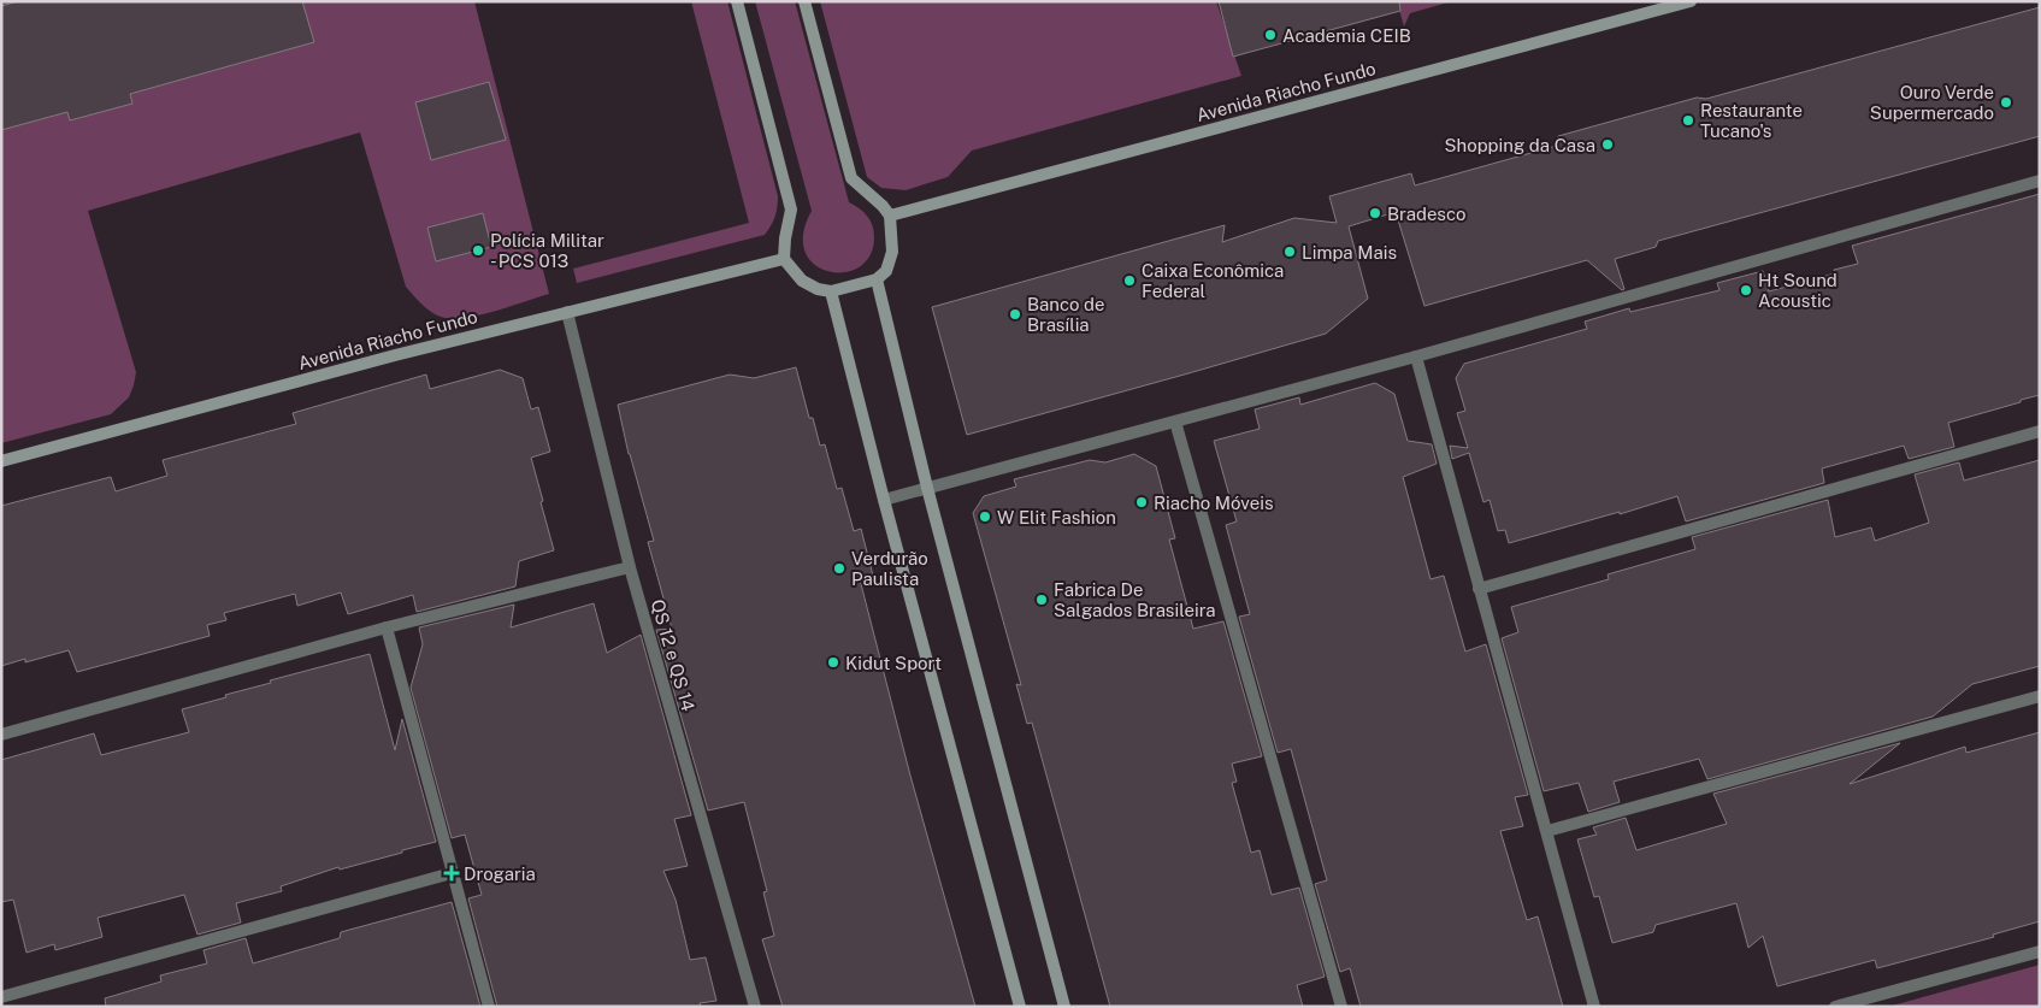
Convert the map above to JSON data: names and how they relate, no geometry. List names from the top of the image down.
{
  "streets": {
    "street": ["Avenida Riacho Fundo", "QS 12 e QS 14"]
  },
  "crossings": [
    ["Avenida Riacho Fundo", "QS 12 e QS 14"]
  ],
  "places": {
    "other": [
      "Academia CEIB",
      "Ouro Verde Supermercado",
      "Restaurante Tucano's",
      "Shopping da Casa",
      "Bradesco",
      "Polícia Militar - PCS 013",
      "Limpa Mais",
      "Caixa Econômica Federal",
      "Ht Sound Acoustic",
      "Banco de Brasília",
      "Riacho Móveis",
      "W Elit Fashion",
      "Verdurão Paulista",
      "Fabrica De Salgados Brasileira",
      "Kidut Sport"
    ],
    "health": ["Drogaria"]
  }
}
